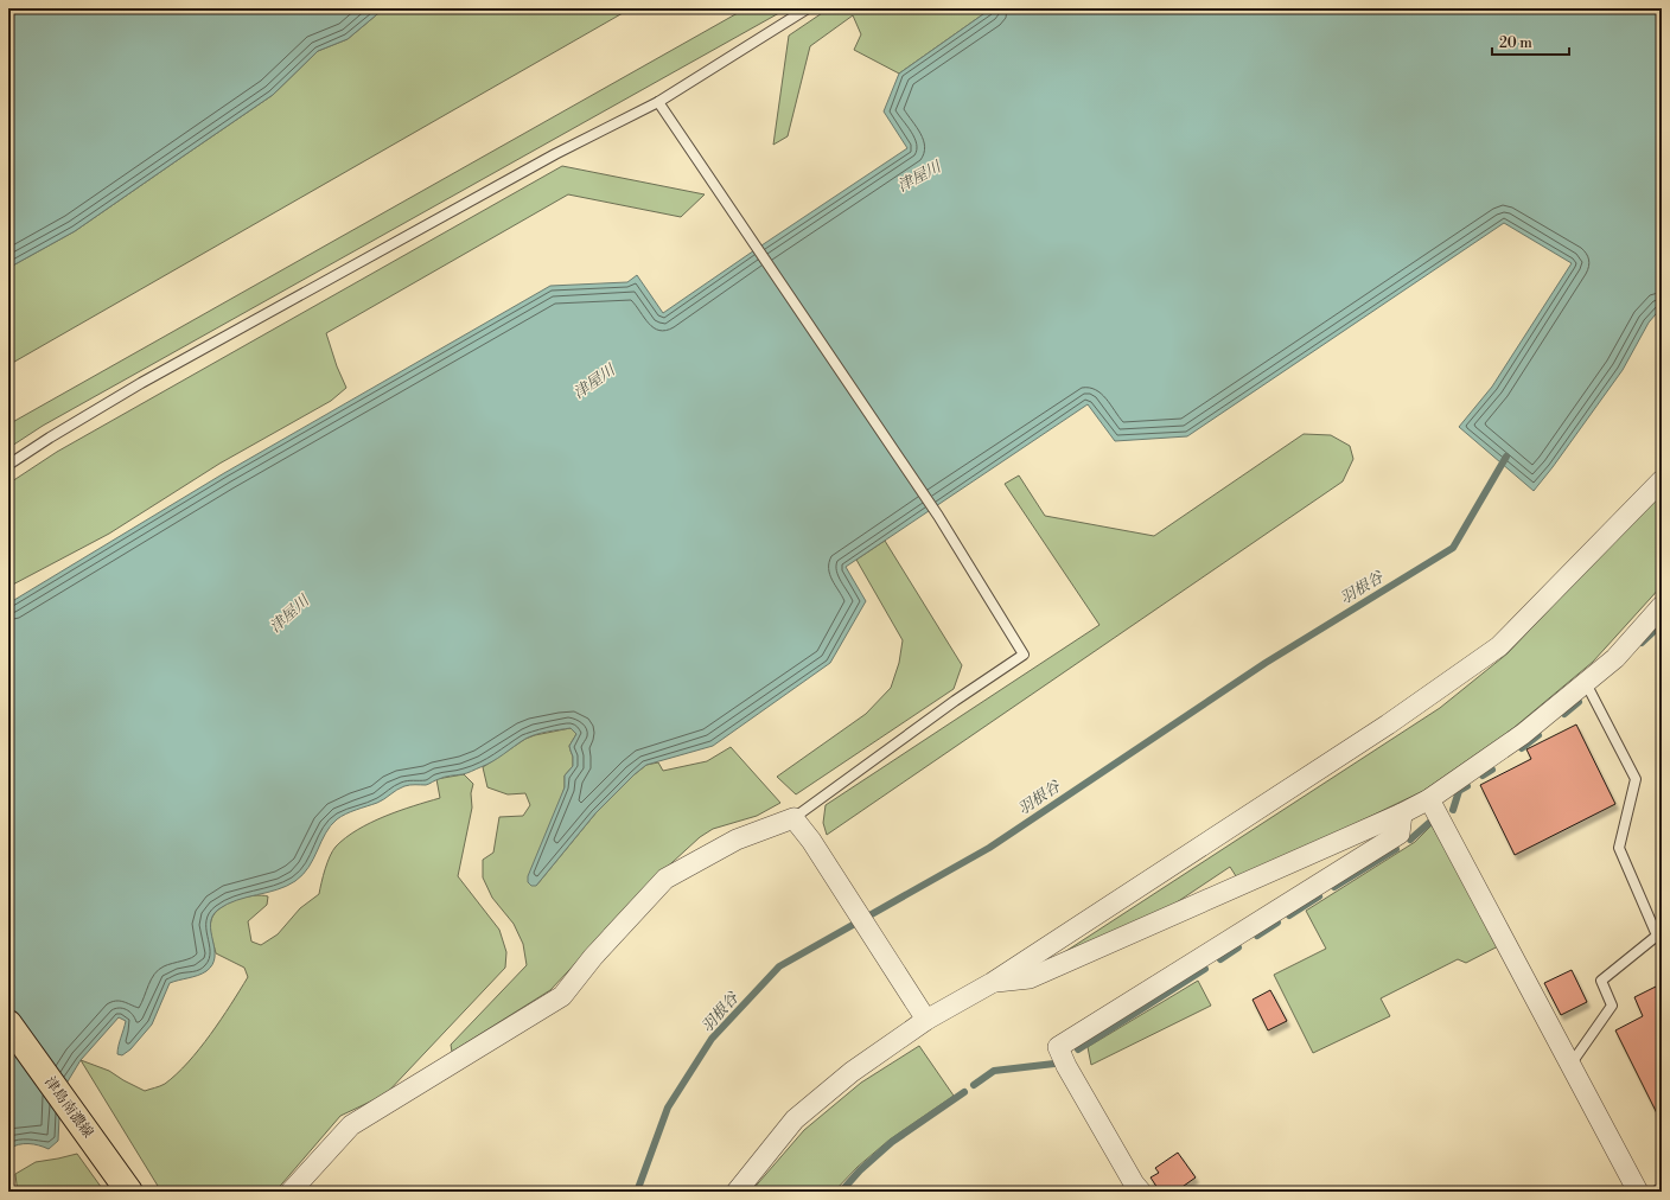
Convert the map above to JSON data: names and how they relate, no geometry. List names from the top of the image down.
{
  "streets": {
    "main road": ["津島南濃線"]
  },
  "water": ["津屋川", "羽根谷"],
  "scale_bar": "20 m"
}
